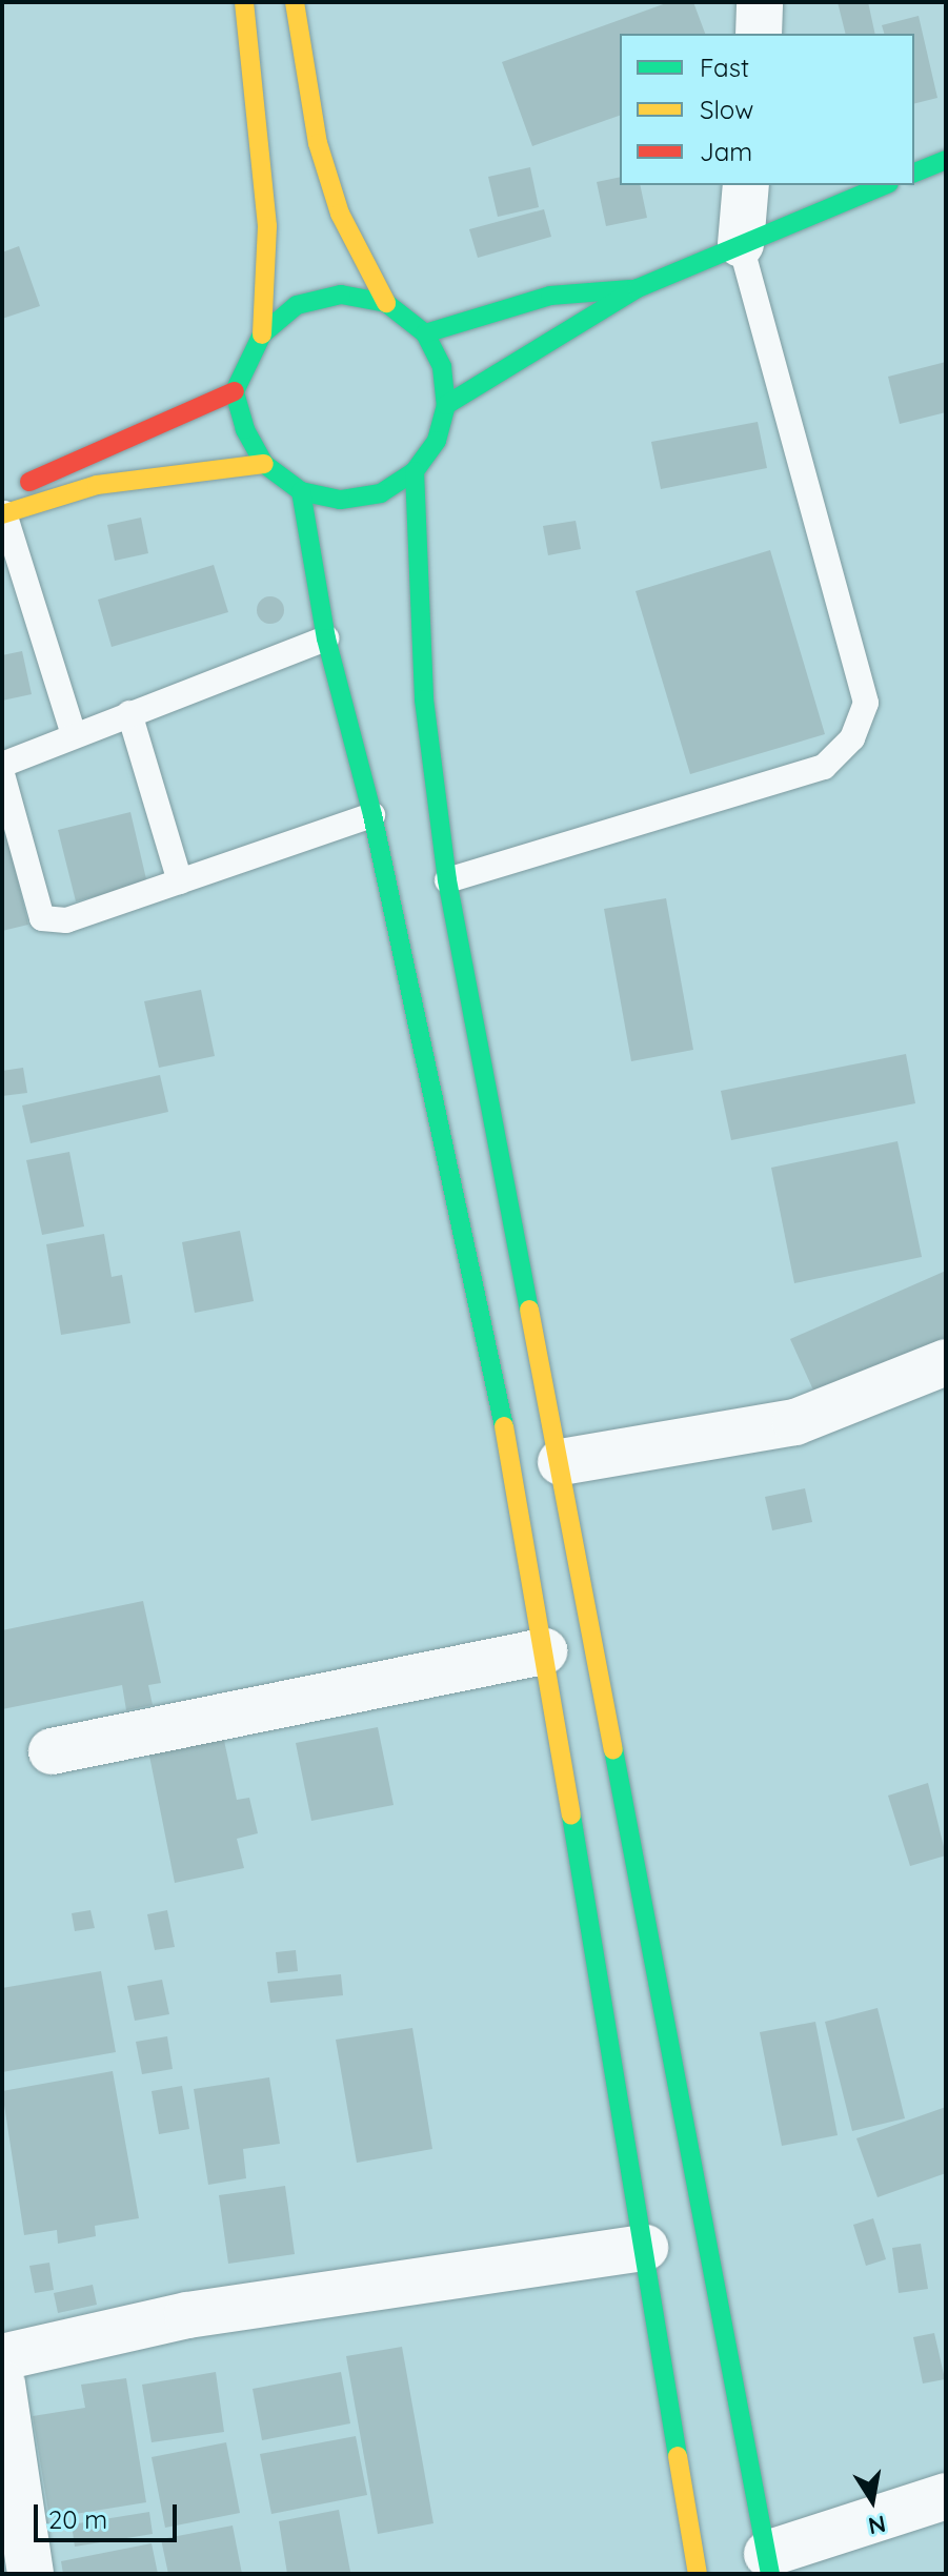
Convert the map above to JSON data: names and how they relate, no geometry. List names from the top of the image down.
{
  "legend": ["Fast", "Slow", "Jam"],
  "scale_bar": "20 m",
  "north": "bottom"
}
